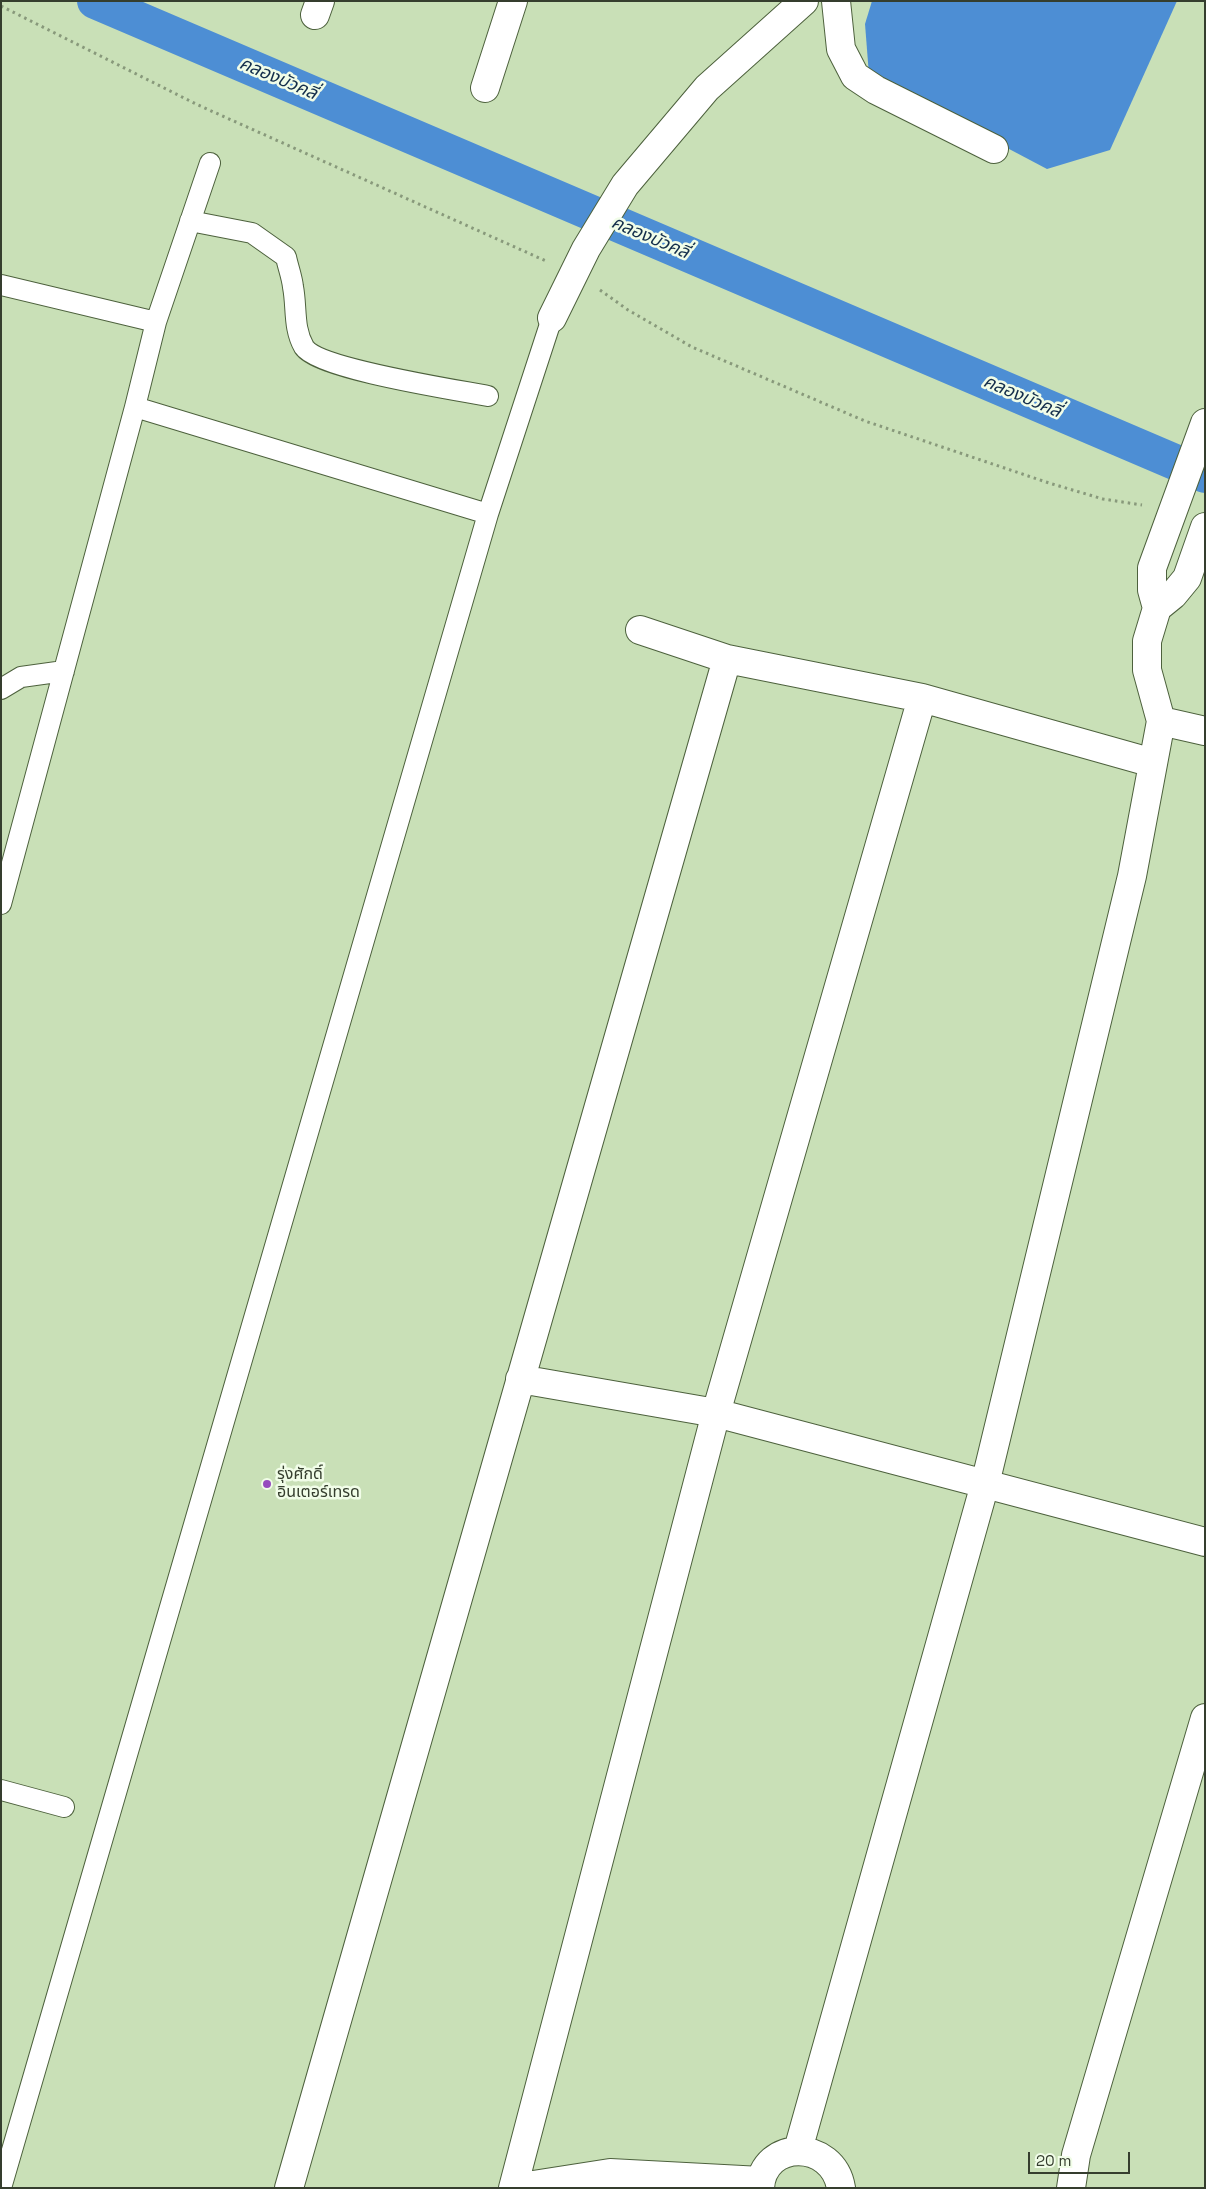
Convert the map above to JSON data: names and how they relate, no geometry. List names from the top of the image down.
{
  "water": ["คลองบัวคลี่"],
  "places": ["รุ่งศักดิ์ อินเตอร์เทรด"],
  "scale_bar": "20 m"
}
